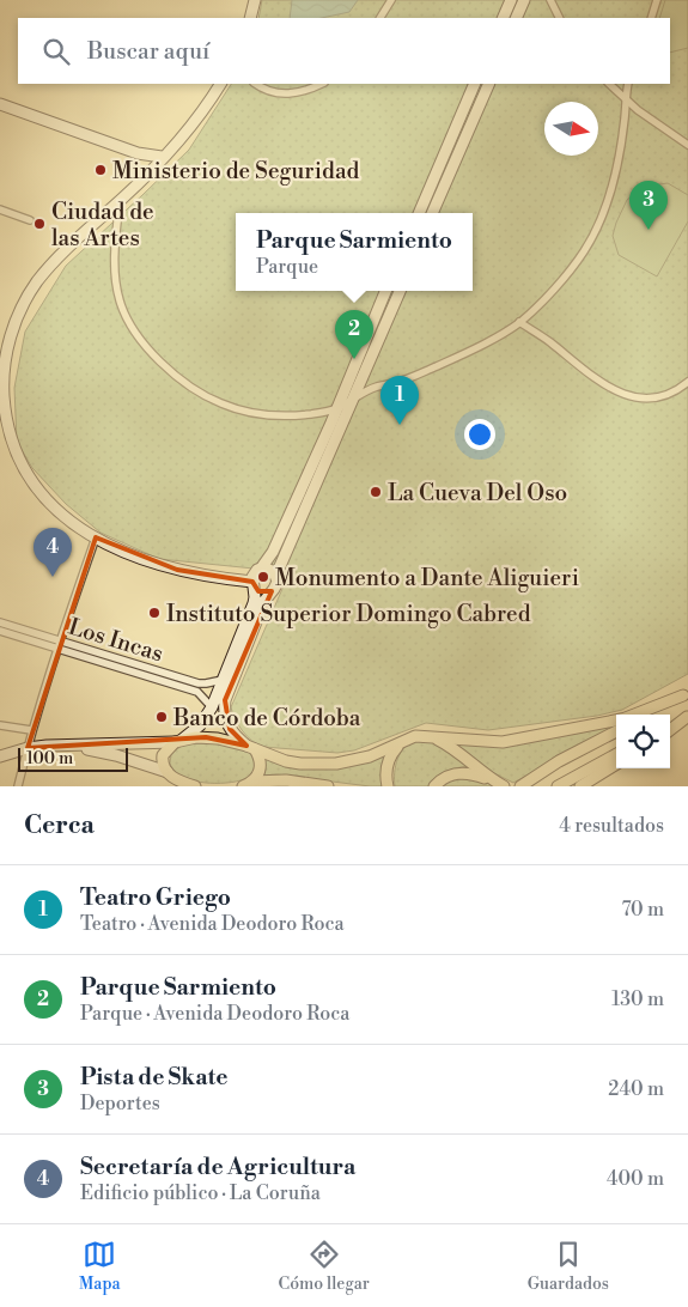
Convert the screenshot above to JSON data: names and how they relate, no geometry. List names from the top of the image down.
{
  "streets": {
    "street": ["Los Incas"]
  },
  "places": [
    "Ministerio de Seguridad",
    "Ciudad de las Artes",
    "La Cueva Del Oso",
    "Monumento a Dante Aliguieri",
    "Instituto Superior Domingo Cabred",
    "Banco de Córdoba"
  ],
  "scale_bar": "100 m",
  "north": "right",
  "page": {
    "search": "Buscar aquí",
    "pins": [
      "3",
      "2",
      "1",
      "4"
    ],
    "popup": ["Parque Sarmiento", "Parque"],
    "scale": "100 m",
    "heading": ["Cerca", "4 resultados"],
    "list": [
      {
        "mark": "1",
        "name": "Teatro Griego",
        "note": "Teatro · Avenida Deodoro Roca",
        "value": "70 m"
      },
      {
        "mark": "2",
        "name": "Parque Sarmiento",
        "note": "Parque · Avenida Deodoro Roca",
        "value": "130 m"
      },
      {
        "mark": "3",
        "name": "Pista de Skate",
        "note": "Deportes",
        "value": "240 m"
      },
      {
        "mark": "4",
        "name": "Secretaría de Agricultura",
        "note": "Edificio público · La Coruña",
        "value": "400 m"
      }
    ],
    "nav": ["Mapa", "Cómo llegar", "Guardados"]
  }
}
